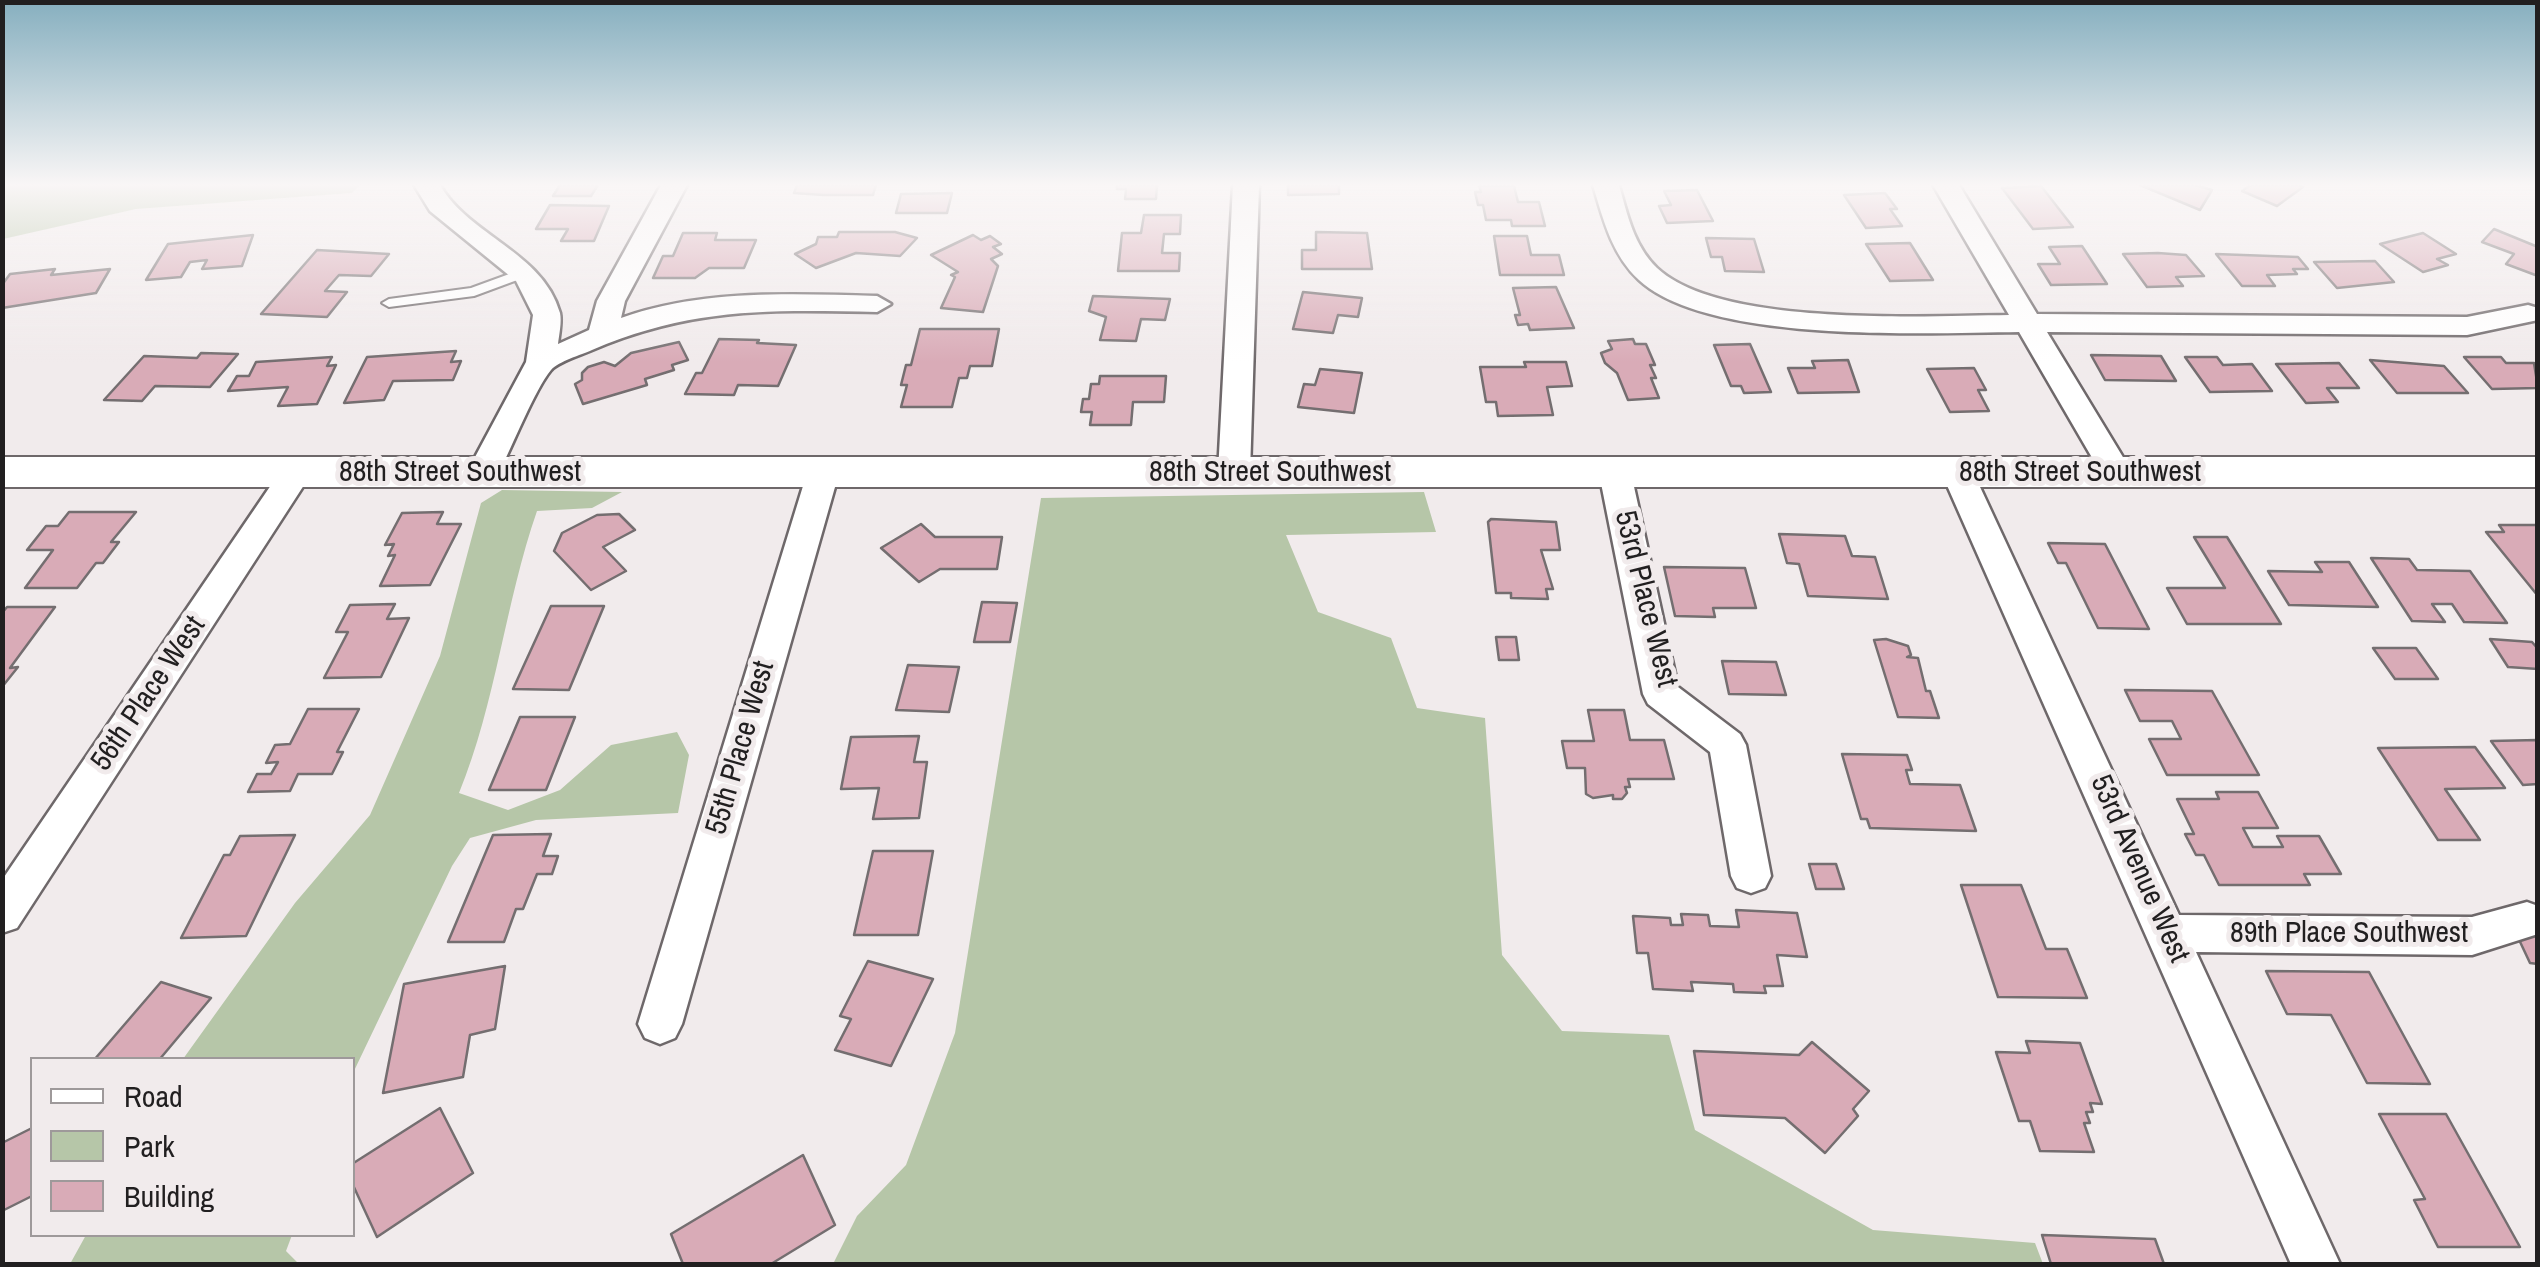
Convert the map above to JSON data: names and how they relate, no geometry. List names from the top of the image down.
{
  "streets": {
    "street": [
      "88th Street Southwest",
      "53rd Place West",
      "56th Place West",
      "55th Place West",
      "53rd Avenue West",
      "89th Place Southwest"
    ]
  },
  "crossings": [
    ["88th Street Southwest", "53rd Place West"],
    ["88th Street Southwest", "56th Place West"],
    ["88th Street Southwest", "55th Place West"],
    ["88th Street Southwest", "53rd Avenue West"],
    ["53rd Avenue West", "89th Place Southwest"]
  ],
  "legend": ["Road", "Park", "Building"]
}
